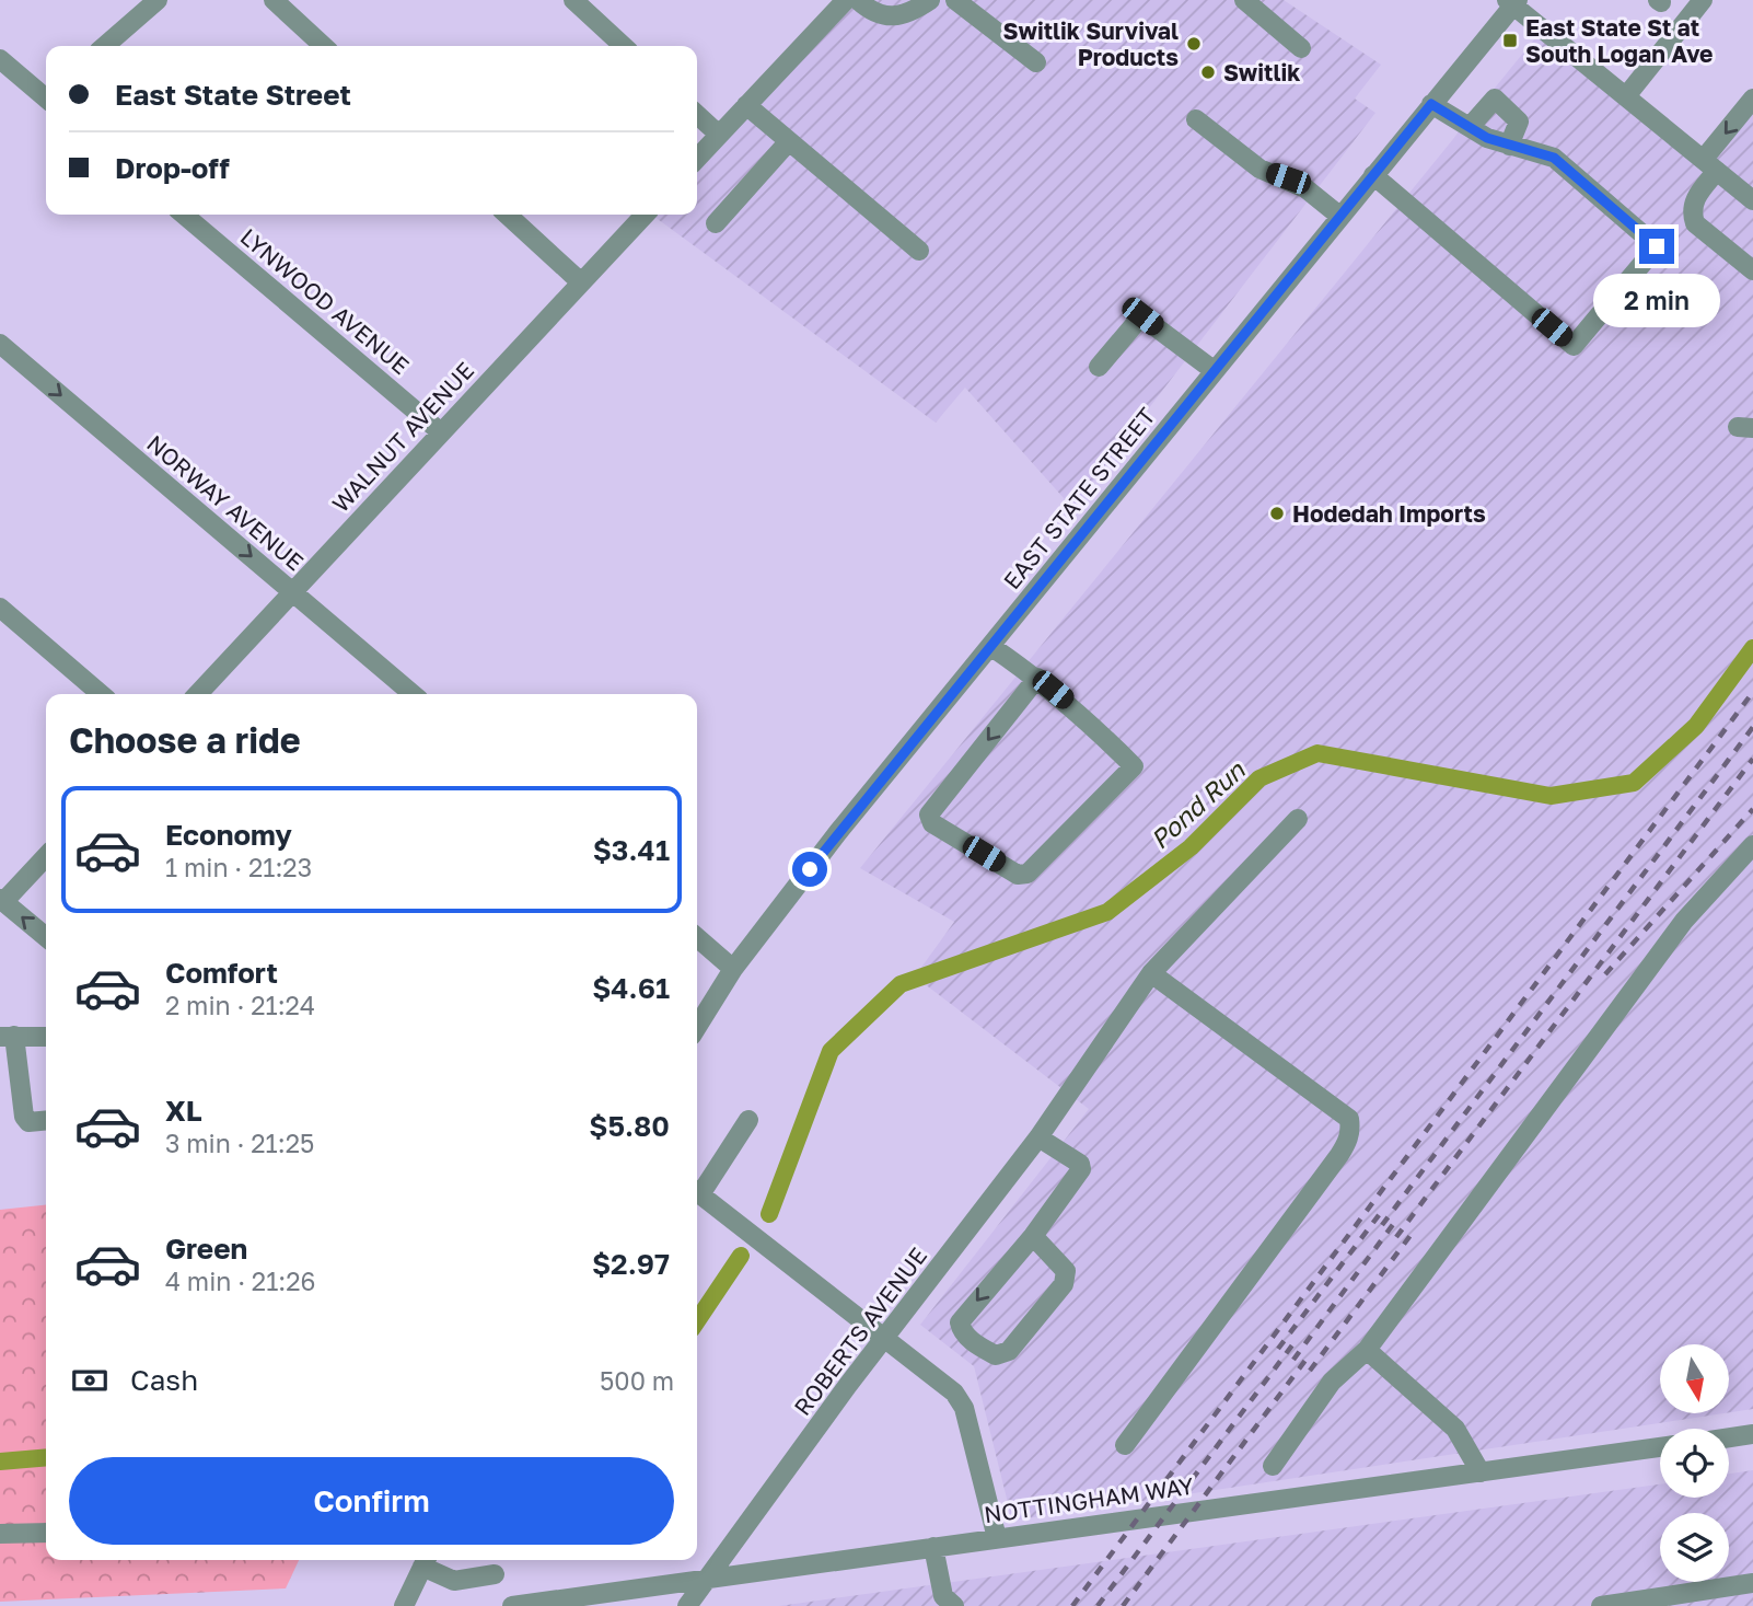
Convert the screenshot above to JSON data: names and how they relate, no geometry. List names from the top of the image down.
{
  "streets": {
    "street": [
      "LYNWOOD AVENUE",
      "WALNUT AVENUE",
      "EAST STATE STREET",
      "NORWAY AVENUE",
      "ROBERTS AVENUE",
      "NOTTINGHAM WAY"
    ]
  },
  "crossings": [
    ["LYNWOOD AVENUE", "WALNUT AVENUE"],
    ["WALNUT AVENUE", "NORWAY AVENUE"],
    ["ROBERTS AVENUE", "NOTTINGHAM WAY"]
  ],
  "one_way": ["NORWAY AVENUE"],
  "water": ["Pond Run"],
  "places": {
    "transit": ["East State St at South Logan Ave"],
    "other": ["Switlik Survival Products", "Switlik", "Hodedah Imports"]
  },
  "north": "bottom",
  "page": {
    "banner": ["East State Street", "Drop-off"],
    "bubble": "2 min",
    "heading": "Choose a ride",
    "list": [
      {
        "name": "Economy",
        "note": "1 min · 21:23",
        "value": "$3.41"
      },
      {
        "name": "Comfort",
        "note": "2 min · 21:24",
        "value": "$4.61"
      },
      {
        "name": "XL",
        "note": "3 min · 21:25",
        "value": "$5.80"
      },
      {
        "name": "Green",
        "note": "4 min · 21:26",
        "value": "$2.97"
      }
    ],
    "pay": ["Cash", "500 m"],
    "buttons": "Confirm"
  }
}
